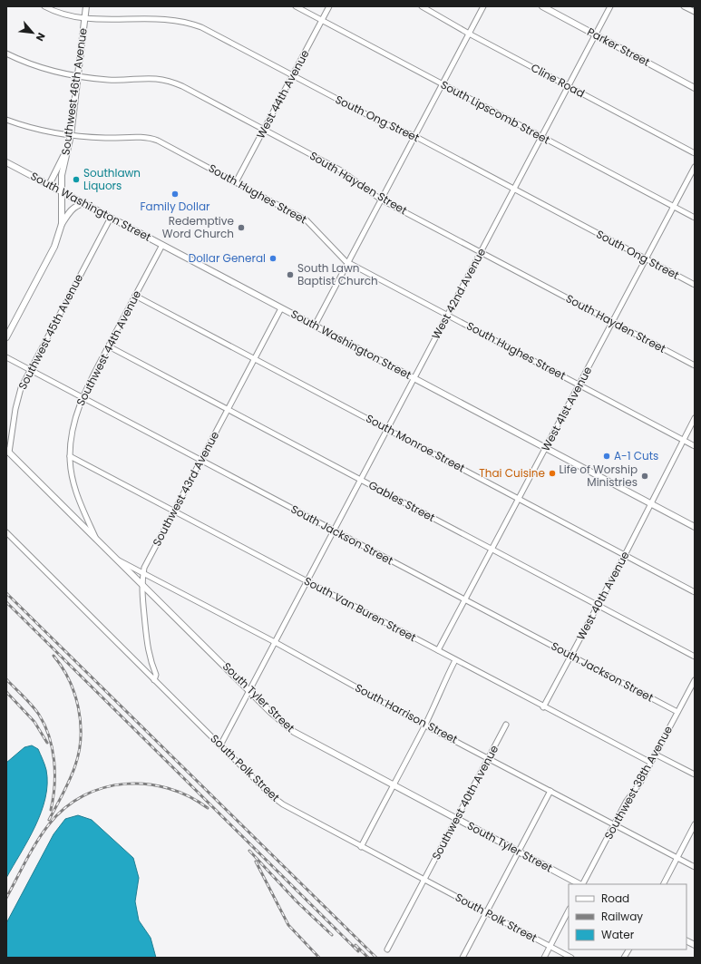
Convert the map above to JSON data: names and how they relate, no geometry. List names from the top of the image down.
{
  "streets": {
    "main road": [
      "Parker Street",
      "Southwest 46th Avenue",
      "South Washington Street",
      "South Tyler Street"
    ],
    "street": [
      "Cline Road",
      "West 44th Avenue",
      "South Lipscomb Street",
      "South Ong Street",
      "South Hayden Street",
      "South Hughes Street",
      "West 42nd Avenue",
      "Southwest 45th Avenue",
      "Southwest 44th Avenue",
      "West 41st Avenue",
      "South Monroe Street",
      "Southwest 43rd Avenue",
      "Gables Street",
      "South Jackson Street",
      "West 40th Avenue",
      "South Van Buren Street",
      "South Harrison Street",
      "South Polk Street",
      "Southwest 38th Avenue",
      "Southwest 40th Avenue"
    ]
  },
  "crossings": [
    ["Parker Street", "West 42nd Avenue"],
    ["Cline Road", "West 42nd Avenue"],
    ["Southwest 46th Avenue", "South Ong Street"],
    ["Southwest 46th Avenue", "South Hayden Street"],
    ["Southwest 46th Avenue", "South Hughes Street"],
    ["Southwest 46th Avenue", "South Washington Street"],
    ["West 44th Avenue", "South Lipscomb Street"],
    ["West 44th Avenue", "South Ong Street"],
    ["West 44th Avenue", "South Hayden Street"],
    ["West 44th Avenue", "South Hughes Street"],
    ["South Lipscomb Street", "West 42nd Avenue"],
    ["South Lipscomb Street", "West 41st Avenue"],
    ["South Ong Street", "West 42nd Avenue"],
    ["South Ong Street", "West 41st Avenue"],
    ["South Hayden Street", "West 42nd Avenue"],
    ["South Hayden Street", "West 41st Avenue"],
    ["South Hughes Street", "West 42nd Avenue"],
    ["South Hughes Street", "West 41st Avenue"],
    ["South Washington Street", "West 42nd Avenue"],
    ["South Washington Street", "Southwest 45th Avenue"],
    ["South Washington Street", "Southwest 44th Avenue"],
    ["South Washington Street", "West 41st Avenue"],
    ["South Washington Street", "Southwest 43rd Avenue"],
    ["South Washington Street", "West 40th Avenue"],
    ["West 42nd Avenue", "South Monroe Street"],
    ["West 42nd Avenue", "Gables Street"],
    ["West 42nd Avenue", "South Jackson Street"],
    ["West 42nd Avenue", "South Van Buren Street"],
    ["West 42nd Avenue", "South Tyler Street"],
    ["West 42nd Avenue", "South Harrison Street"],
    ["West 42nd Avenue", "South Polk Street"],
    ["Southwest 45th Avenue", "South Jackson Street"],
    ["Southwest 45th Avenue", "South Tyler Street"],
    ["Southwest 44th Avenue", "South Monroe Street"],
    ["Southwest 44th Avenue", "Gables Street"],
    ["Southwest 44th Avenue", "South Jackson Street"],
    ["Southwest 44th Avenue", "South Van Buren Street"],
    ["Southwest 44th Avenue", "South Tyler Street"],
    ["West 41st Avenue", "South Monroe Street"],
    ["West 41st Avenue", "Gables Street"],
    ["West 41st Avenue", "South Jackson Street"],
    ["West 41st Avenue", "South Van Buren Street"],
    ["South Monroe Street", "Southwest 43rd Avenue"],
    ["South Monroe Street", "West 40th Avenue"],
    ["Southwest 43rd Avenue", "Gables Street"],
    ["Southwest 43rd Avenue", "South Jackson Street"],
    ["Southwest 43rd Avenue", "South Van Buren Street"],
    ["Southwest 43rd Avenue", "South Tyler Street"],
    ["Southwest 43rd Avenue", "South Harrison Street"],
    ["Southwest 43rd Avenue", "South Polk Street"],
    ["Gables Street", "West 40th Avenue"],
    ["South Jackson Street", "West 40th Avenue"],
    ["South Jackson Street", "Southwest 38th Avenue"],
    ["West 40th Avenue", "South Van Buren Street"],
    ["South Van Buren Street", "Southwest 38th Avenue"],
    ["South Tyler Street", "South Harrison Street"],
    ["South Tyler Street", "Southwest 40th Avenue"],
    ["South Harrison Street", "Southwest 38th Avenue"],
    ["South Harrison Street", "Southwest 40th Avenue"],
    ["South Polk Street", "Southwest 40th Avenue"]
  ],
  "places": [
    "Southlawn Liquors",
    "Family Dollar",
    "Redemptive Word Church",
    "Dollar General",
    "South Lawn Baptist Church",
    "A-1 Cuts",
    "Thai Cuisine",
    "Life of Worship Ministries"
  ],
  "legend": ["Road", "Railway", "Water"],
  "north": "bottom right"
}
